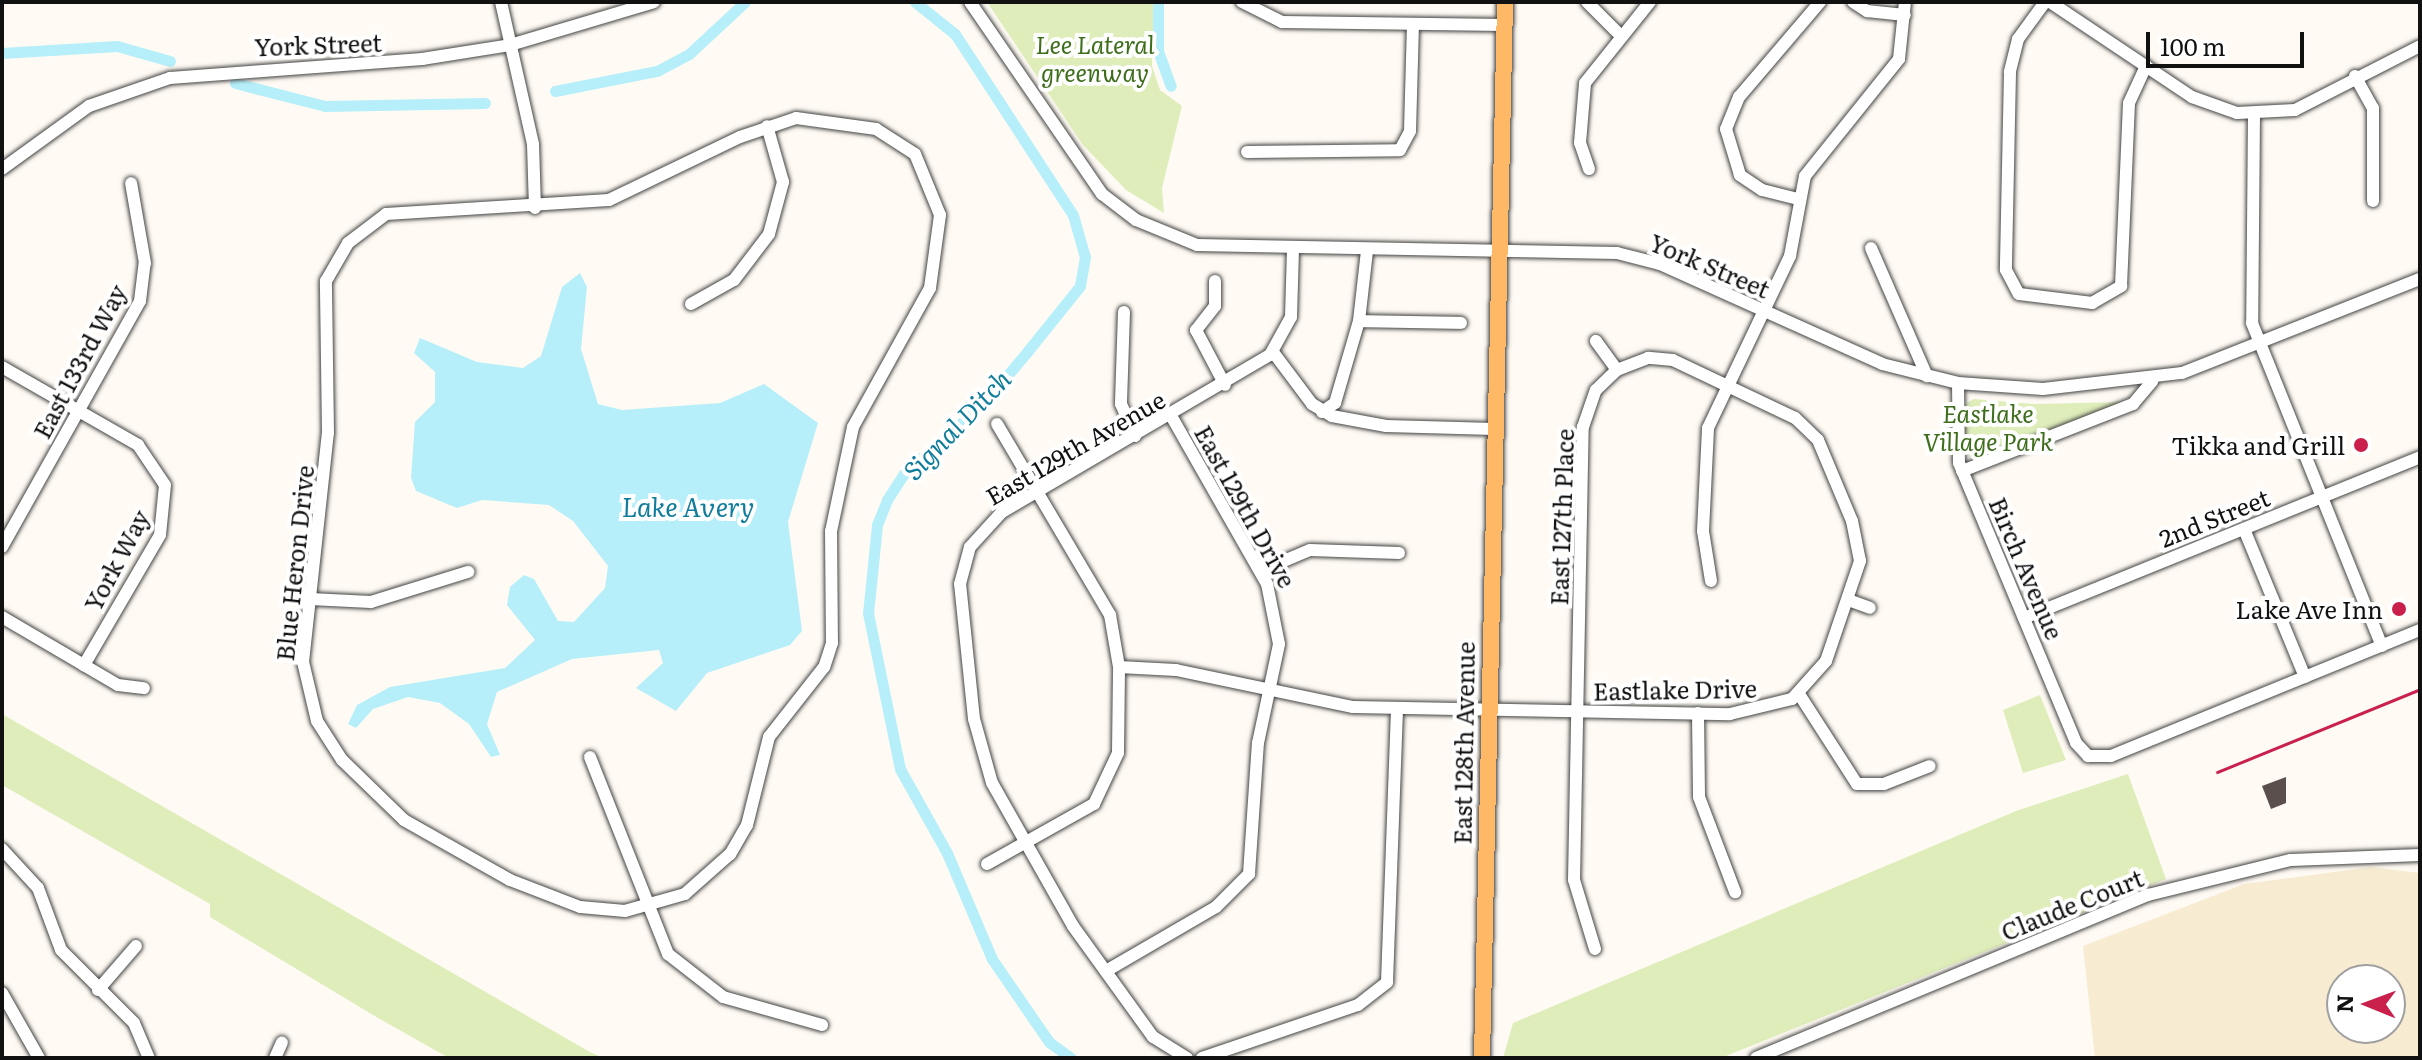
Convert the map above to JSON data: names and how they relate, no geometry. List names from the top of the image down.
{
  "streets": {
    "main road": ["East 128th Avenue"],
    "street": [
      "York Street",
      "East 133rd Way",
      "East 129th Avenue",
      "East 129th Drive",
      "East 127th Place",
      "2nd Street",
      "York Way",
      "Blue Heron Drive",
      "Birch Avenue",
      "Eastlake Drive",
      "Claude Court"
    ]
  },
  "crossings": [
    ["York Street", "East 129th Avenue"],
    ["York Street", "Birch Avenue"],
    ["York Street", "East 128th Avenue"],
    ["East 133rd Way", "York Way"],
    ["East 129th Avenue", "East 129th Drive"],
    ["East 129th Drive", "Eastlake Drive"],
    ["East 127th Place", "Eastlake Drive"],
    ["2nd Street", "Birch Avenue"],
    ["Eastlake Drive", "East 128th Avenue"]
  ],
  "water": ["Signal Ditch", "Lake Avery"],
  "parks": ["Lee Lateral greenway", "Eastlake Village Park"],
  "places": ["Tikka and Grill", "Lake Ave Inn"],
  "scale_bar": "100 m",
  "north": "left"
}
